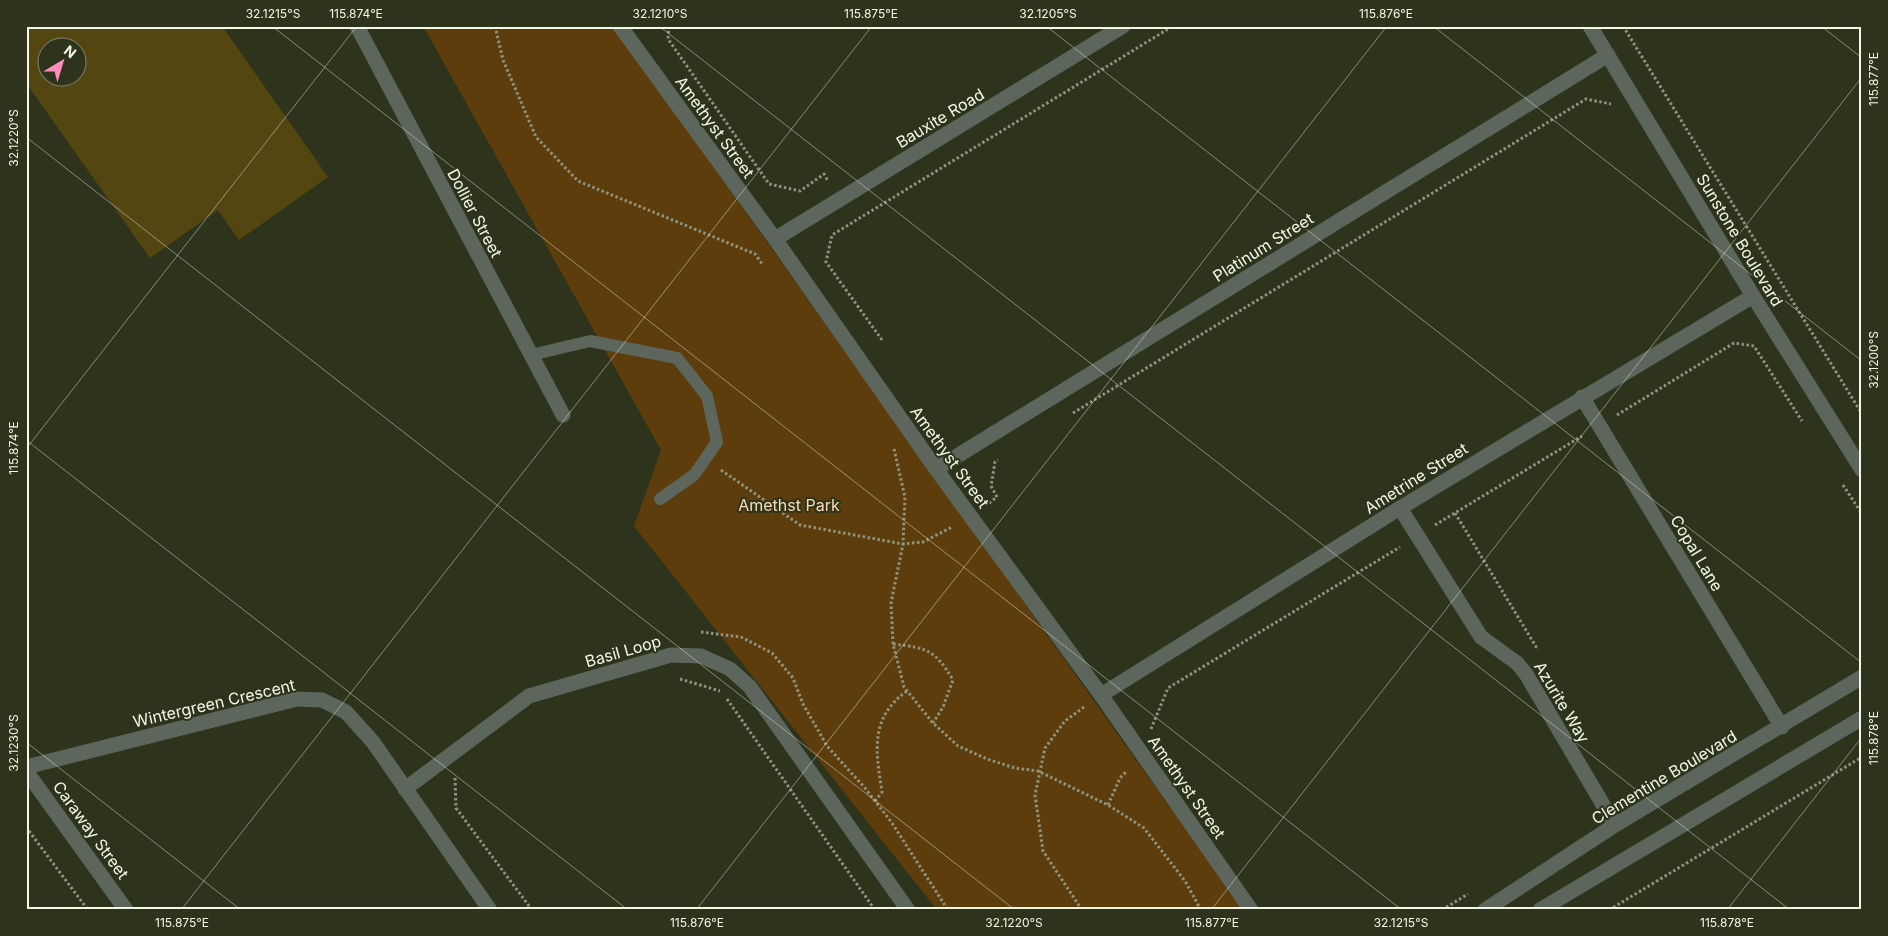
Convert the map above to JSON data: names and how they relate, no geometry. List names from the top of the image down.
{
  "streets": {
    "street": [
      "Bauxite Road",
      "Amethyst Street",
      "Dollier Street",
      "Sunstone Boulevard",
      "Platinum Street",
      "Ametrine Street",
      "Copal Lane",
      "Basil Loop",
      "Azurite Way",
      "Wintergreen Crescent",
      "Clementine Boulevard",
      "Caraway Street"
    ]
  },
  "crossings": [
    ["Bauxite Road", "Amethyst Street"],
    ["Amethyst Street", "Platinum Street"],
    ["Amethyst Street", "Ametrine Street"],
    ["Sunstone Boulevard", "Platinum Street"],
    ["Sunstone Boulevard", "Ametrine Street"],
    ["Ametrine Street", "Copal Lane"],
    ["Ametrine Street", "Azurite Way"],
    ["Copal Lane", "Clementine Boulevard"],
    ["Basil Loop", "Wintergreen Crescent"],
    ["Azurite Way", "Clementine Boulevard"],
    ["Wintergreen Crescent", "Caraway Street"]
  ],
  "parks": ["Amethst Park"],
  "north": "top right",
  "coordinates": [
    "32.1215°S",
    "115.874°E",
    "32.1210°S",
    "115.875°E",
    "32.1205°S",
    "115.876°E",
    "115.877°E",
    "32.1220°S",
    "32.1200°S",
    "115.878°E",
    "32.1230°S"
  ]
}
